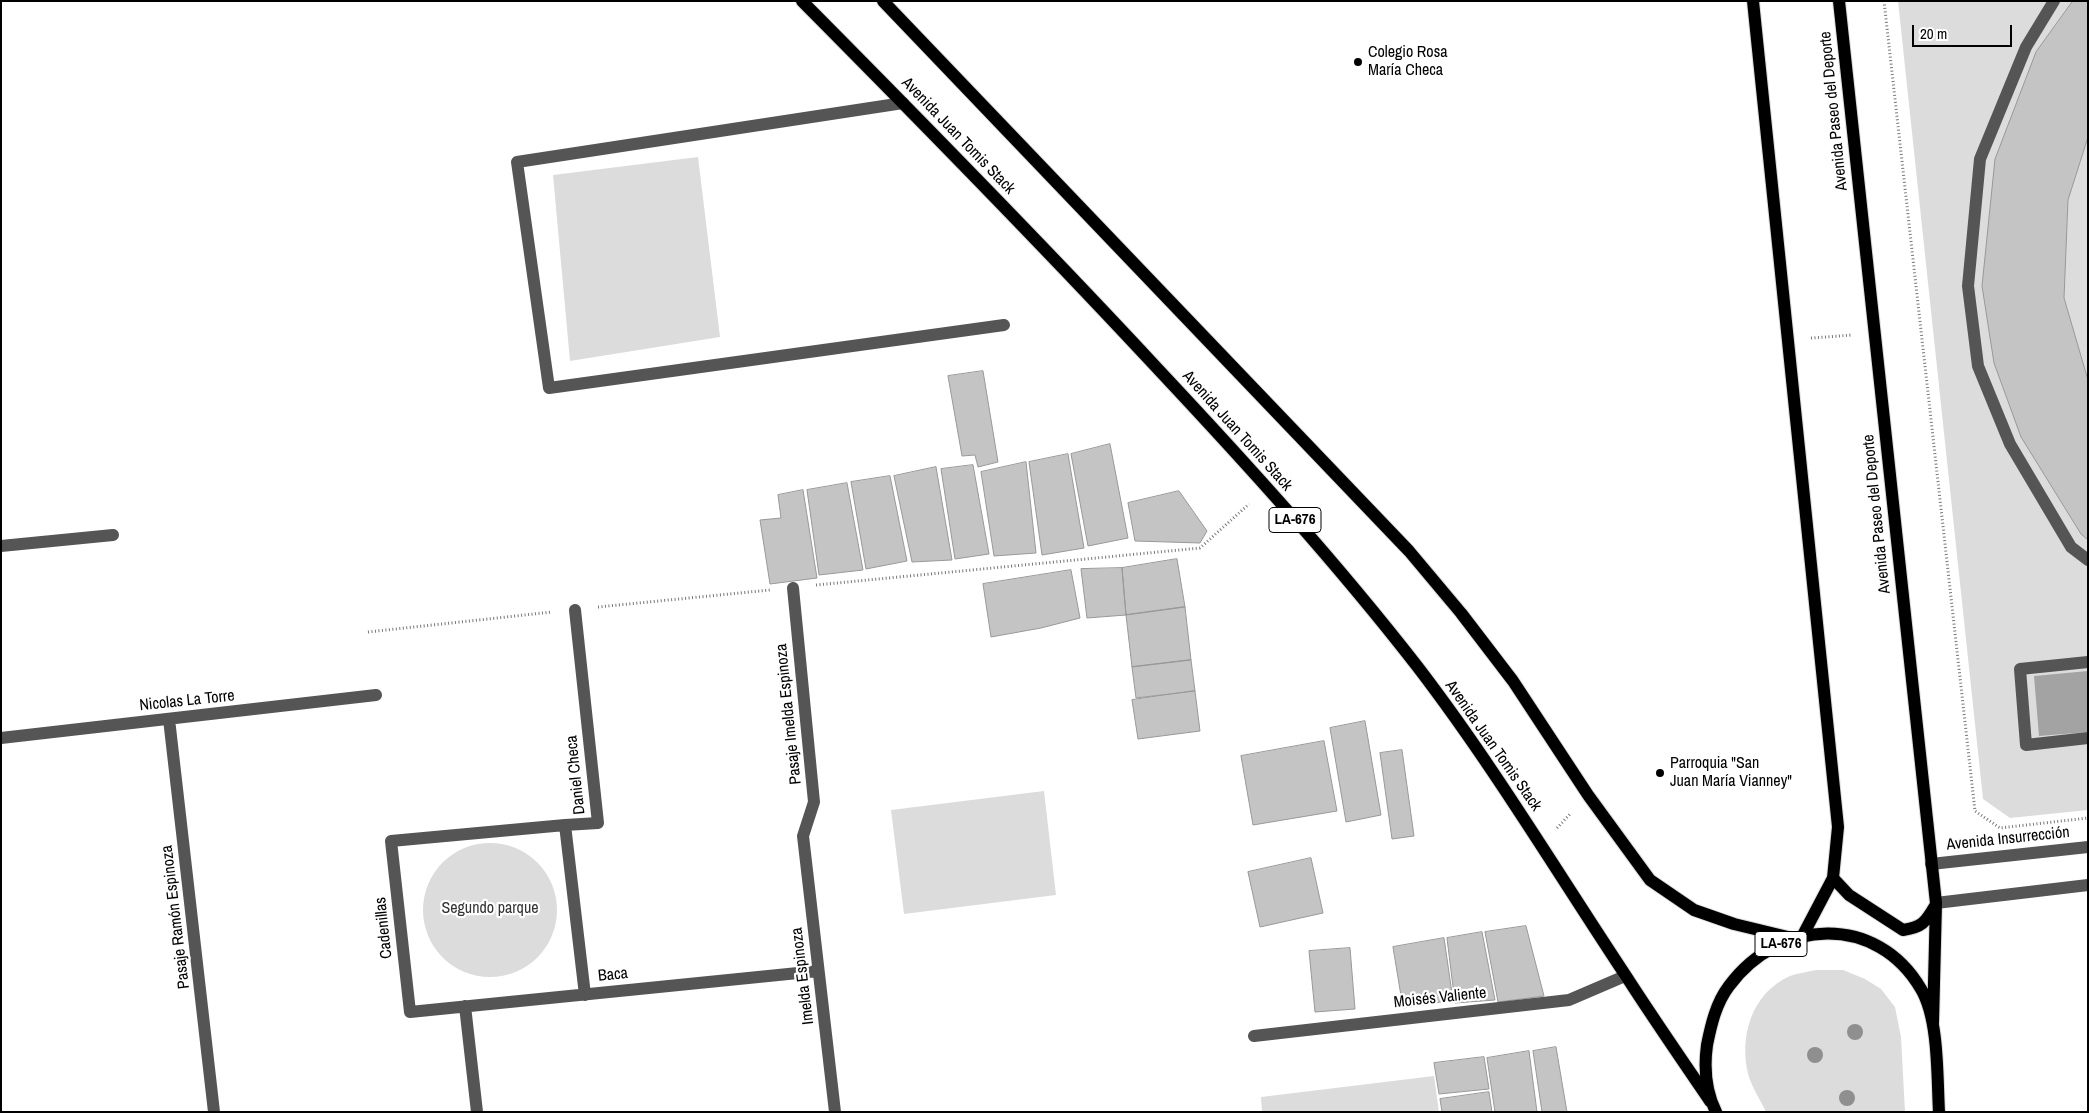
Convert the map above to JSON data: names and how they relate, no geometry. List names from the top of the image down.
{
  "streets": {
    "main road": ["Avenida Paseo del Deporte", "Avenida Juan Tomis Stack", "LA-676"],
    "street": [
      "Nicolas La Torre",
      "Pasaje Imelda Espinoza",
      "Daniel Checa",
      "Avenida Insurrección",
      "Pasaje Ramón Espinoza",
      "Cadenillas",
      "Baca",
      "Imelda Espinoza",
      "Moisés Valiente"
    ]
  },
  "crossings": [
    ["Avenida Paseo del Deporte", "LA-676"],
    ["Avenida Paseo del Deporte", "Avenida Insurrección"],
    ["Avenida Juan Tomis Stack", "LA-676"],
    ["Avenida Juan Tomis Stack", "Moisés Valiente"],
    ["Nicolas La Torre", "Pasaje Ramón Espinoza"],
    ["Pasaje Imelda Espinoza", "Imelda Espinoza"],
    ["Daniel Checa", "Cadenillas"],
    ["Daniel Checa", "Baca"],
    ["Cadenillas", "Baca"],
    ["Baca", "Imelda Espinoza"]
  ],
  "parks": ["Segundo parque"],
  "places": ["Colegio Rosa María Checa", "Parroquia \"San Juan María Vianney\""],
  "scale_bar": "20 m"
}
